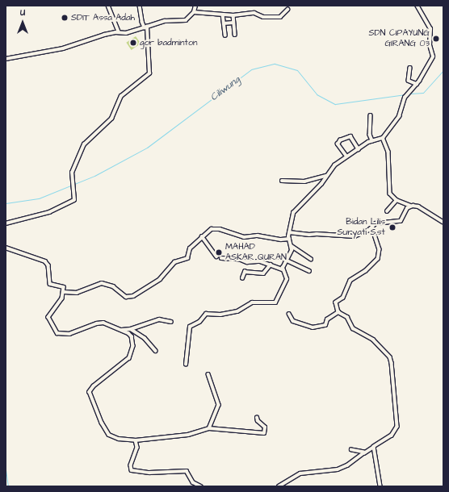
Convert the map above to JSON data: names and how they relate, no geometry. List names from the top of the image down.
{
  "water": ["Ciliwung"],
  "places": [
    "SDIT Assa Adah",
    "SDN CIPAYUNG GIRANG 03",
    "gor badminton",
    "Bidan Lilis Suryati S.st",
    "MAHAD ASKAR QURAN"
  ],
  "north": "top"
}
